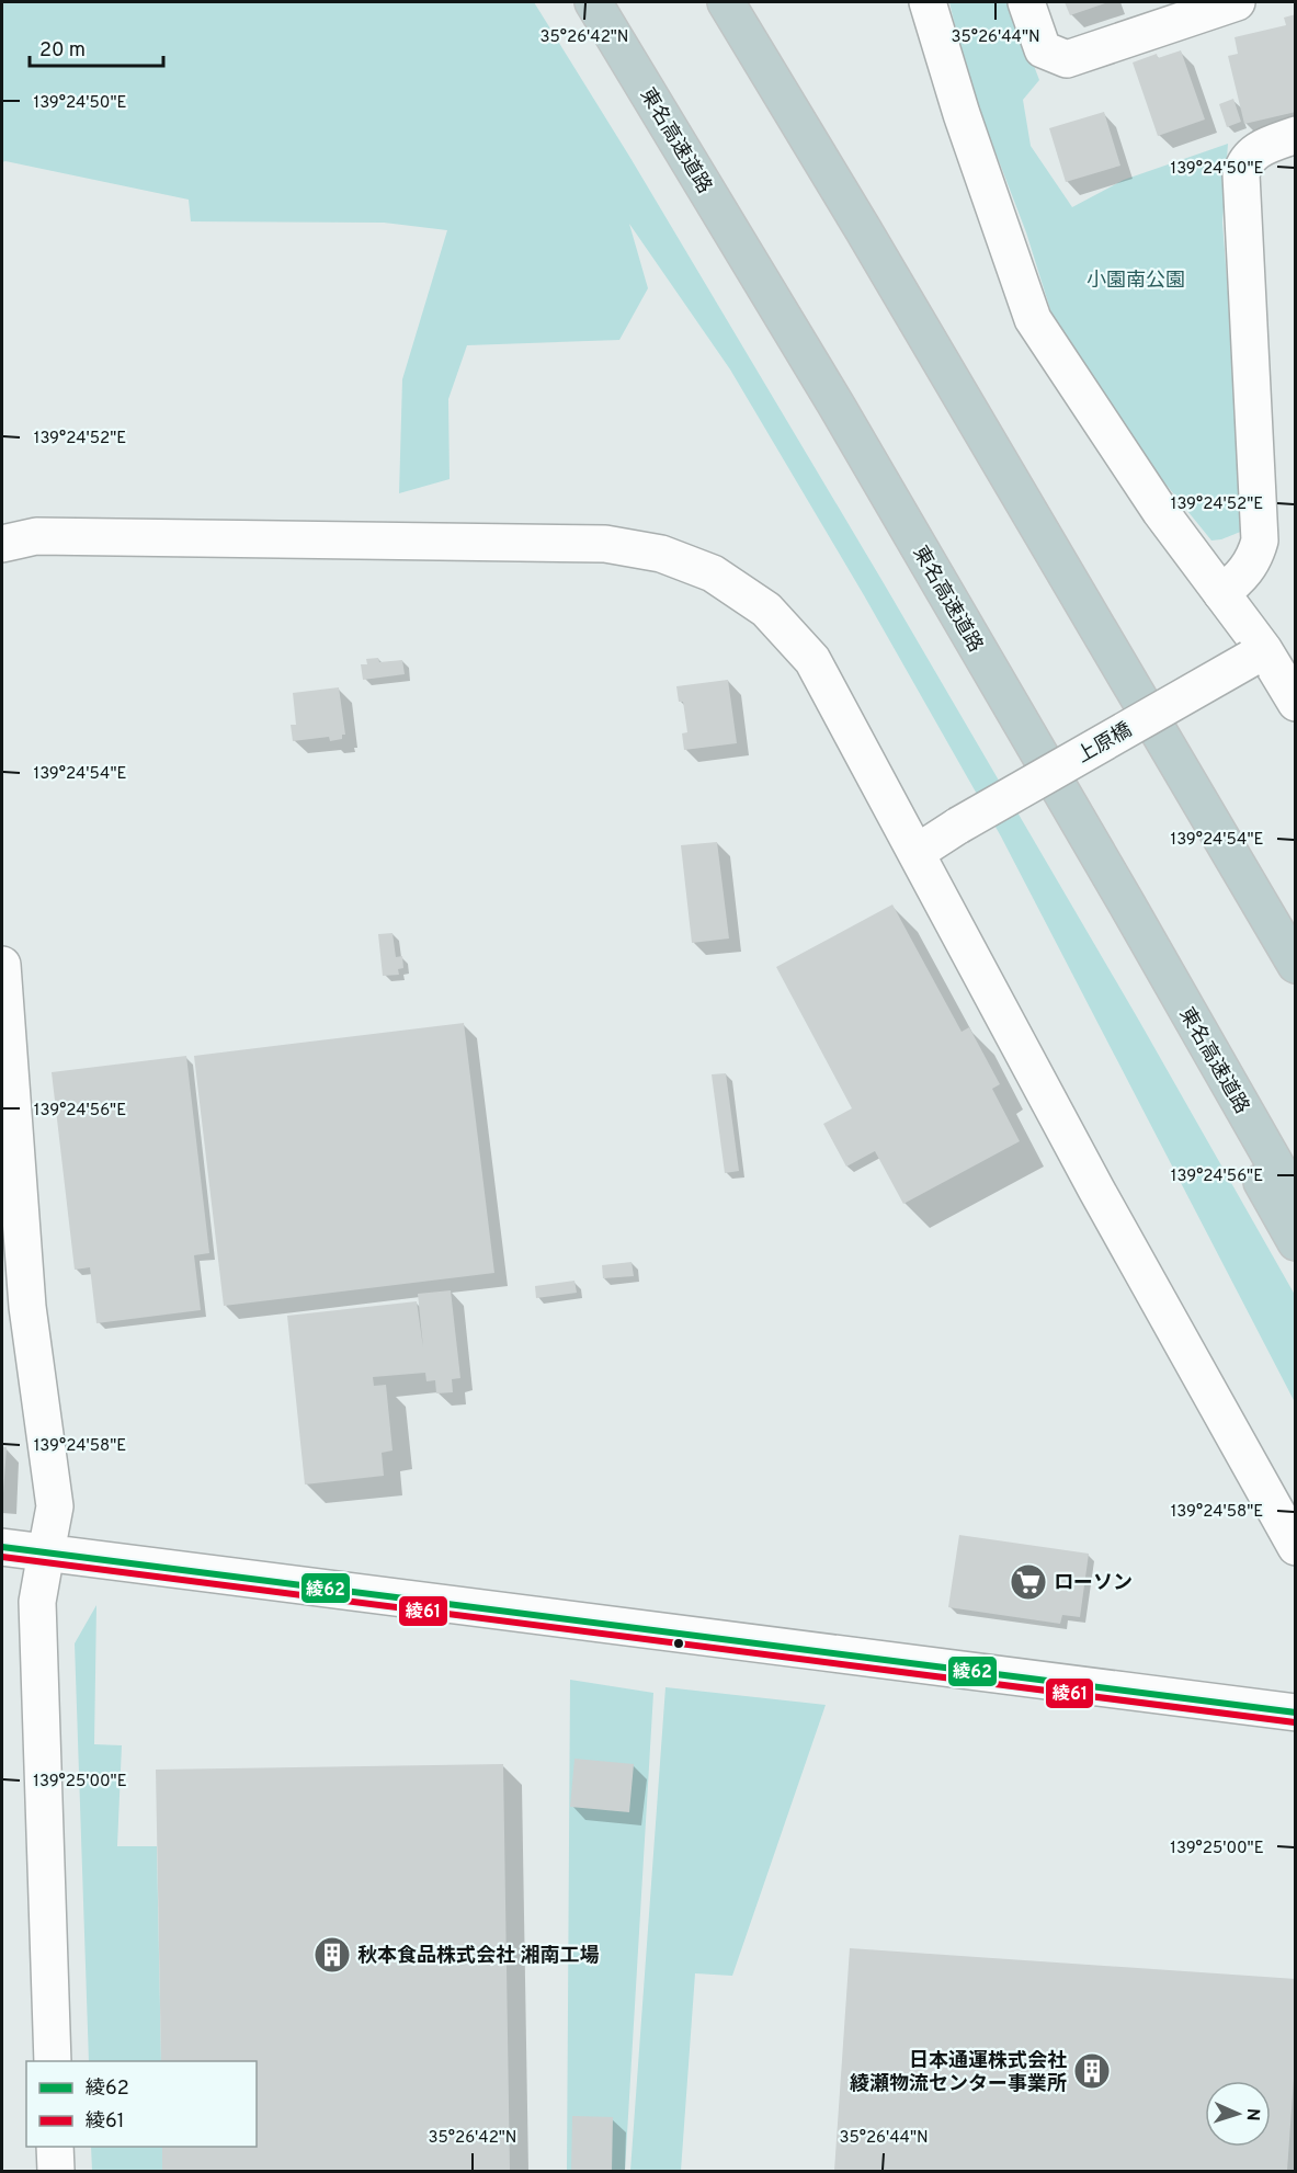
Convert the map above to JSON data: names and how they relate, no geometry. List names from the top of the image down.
{
  "streets": {
    "highway": ["東名高速道路"],
    "street": ["上原橋"]
  },
  "parks": ["小園南公園"],
  "places": {
    "supermarket": ["ローソン"],
    "building": ["秋本食品株式会社 湘南工場", "日本通運株式会社 綾瀬物流センター事業所"]
  },
  "lines": ["transit line 綾62", "transit line 綾61"],
  "legend": ["綾62", "綾61"],
  "scale_bar": "20 m",
  "north": "right",
  "coordinates": [
    "35°26'42\"N",
    "35°26'44\"N",
    "139°24'50\"E",
    "139°24'52\"E",
    "139°24'54\"E",
    "139°24'56\"E",
    "139°24'58\"E",
    "139°25'00\"E"
  ]
}
